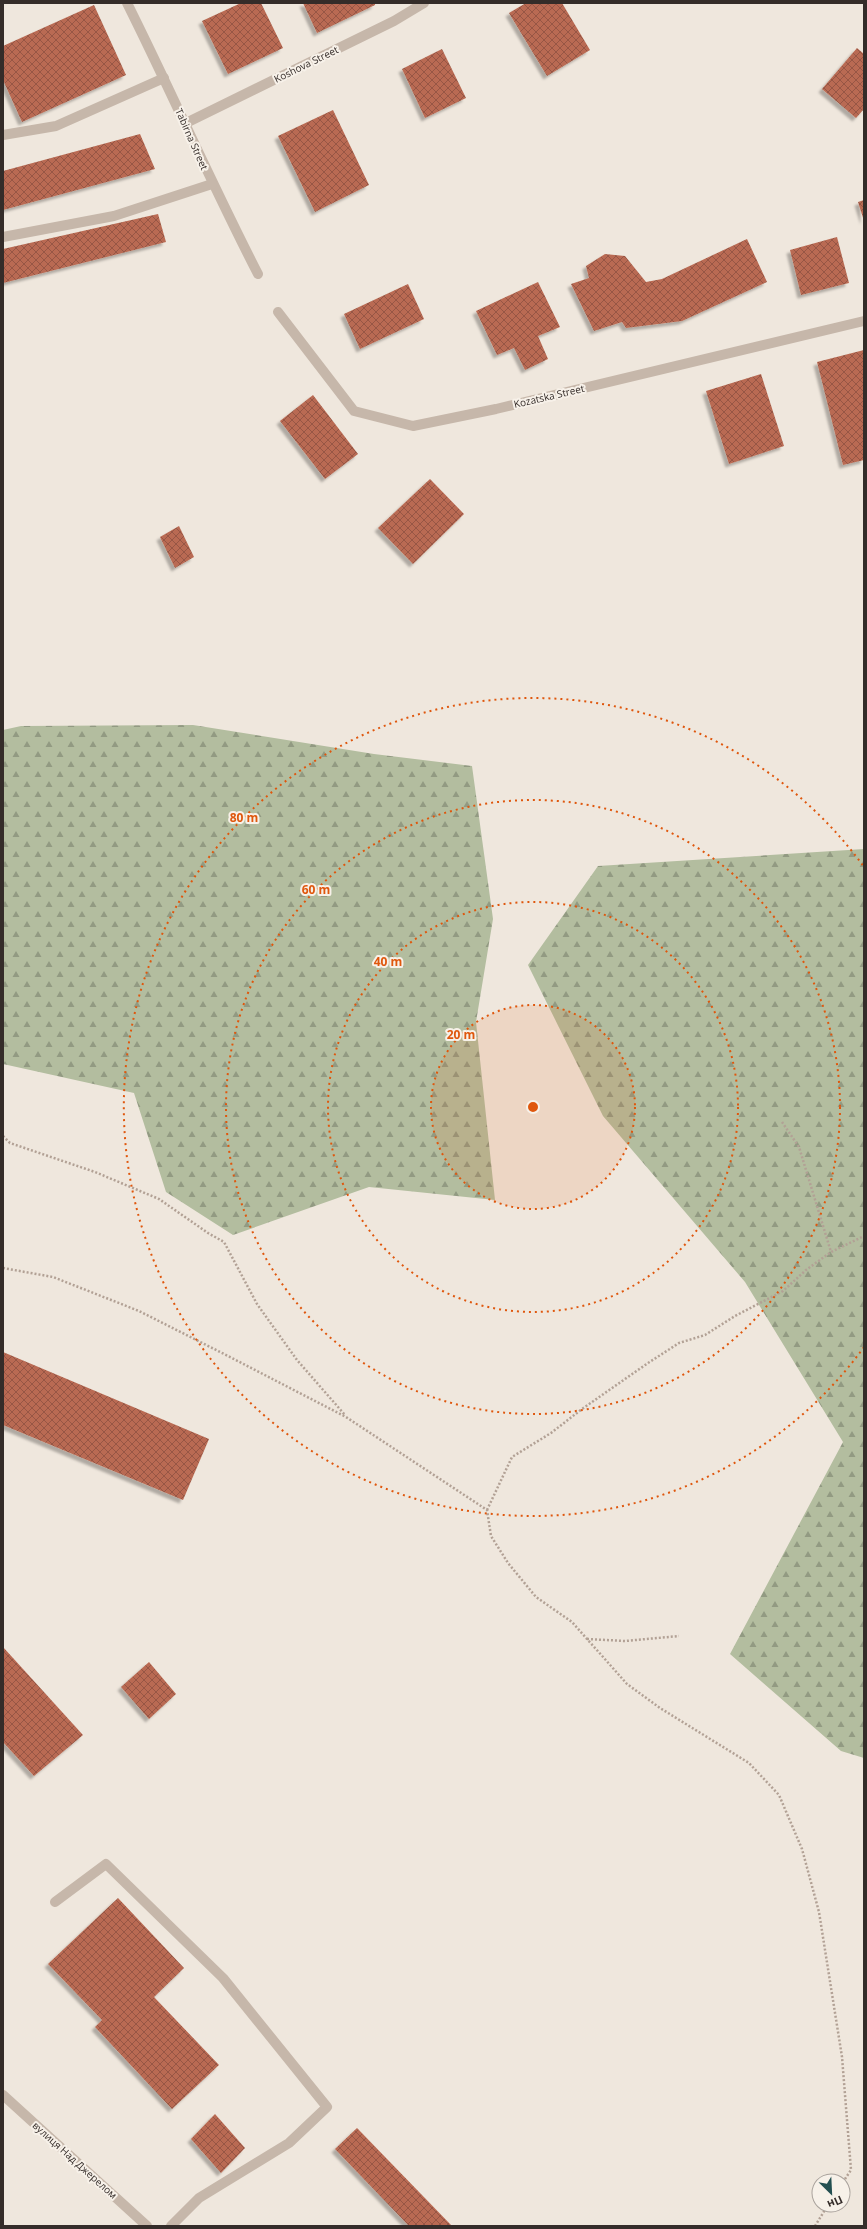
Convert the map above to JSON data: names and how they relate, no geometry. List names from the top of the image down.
{
  "streets": {
    "street": [
      "Koshova Street",
      "Tabirna Street",
      "Kozatska Street",
      "вулиця Над Джерелом"
    ]
  },
  "crossings": [
    ["Koshova Street", "Tabirna Street"]
  ],
  "north": "bottom right",
  "rings": [
    "80 m",
    "60 m",
    "40 m",
    "20 m"
  ]
}
